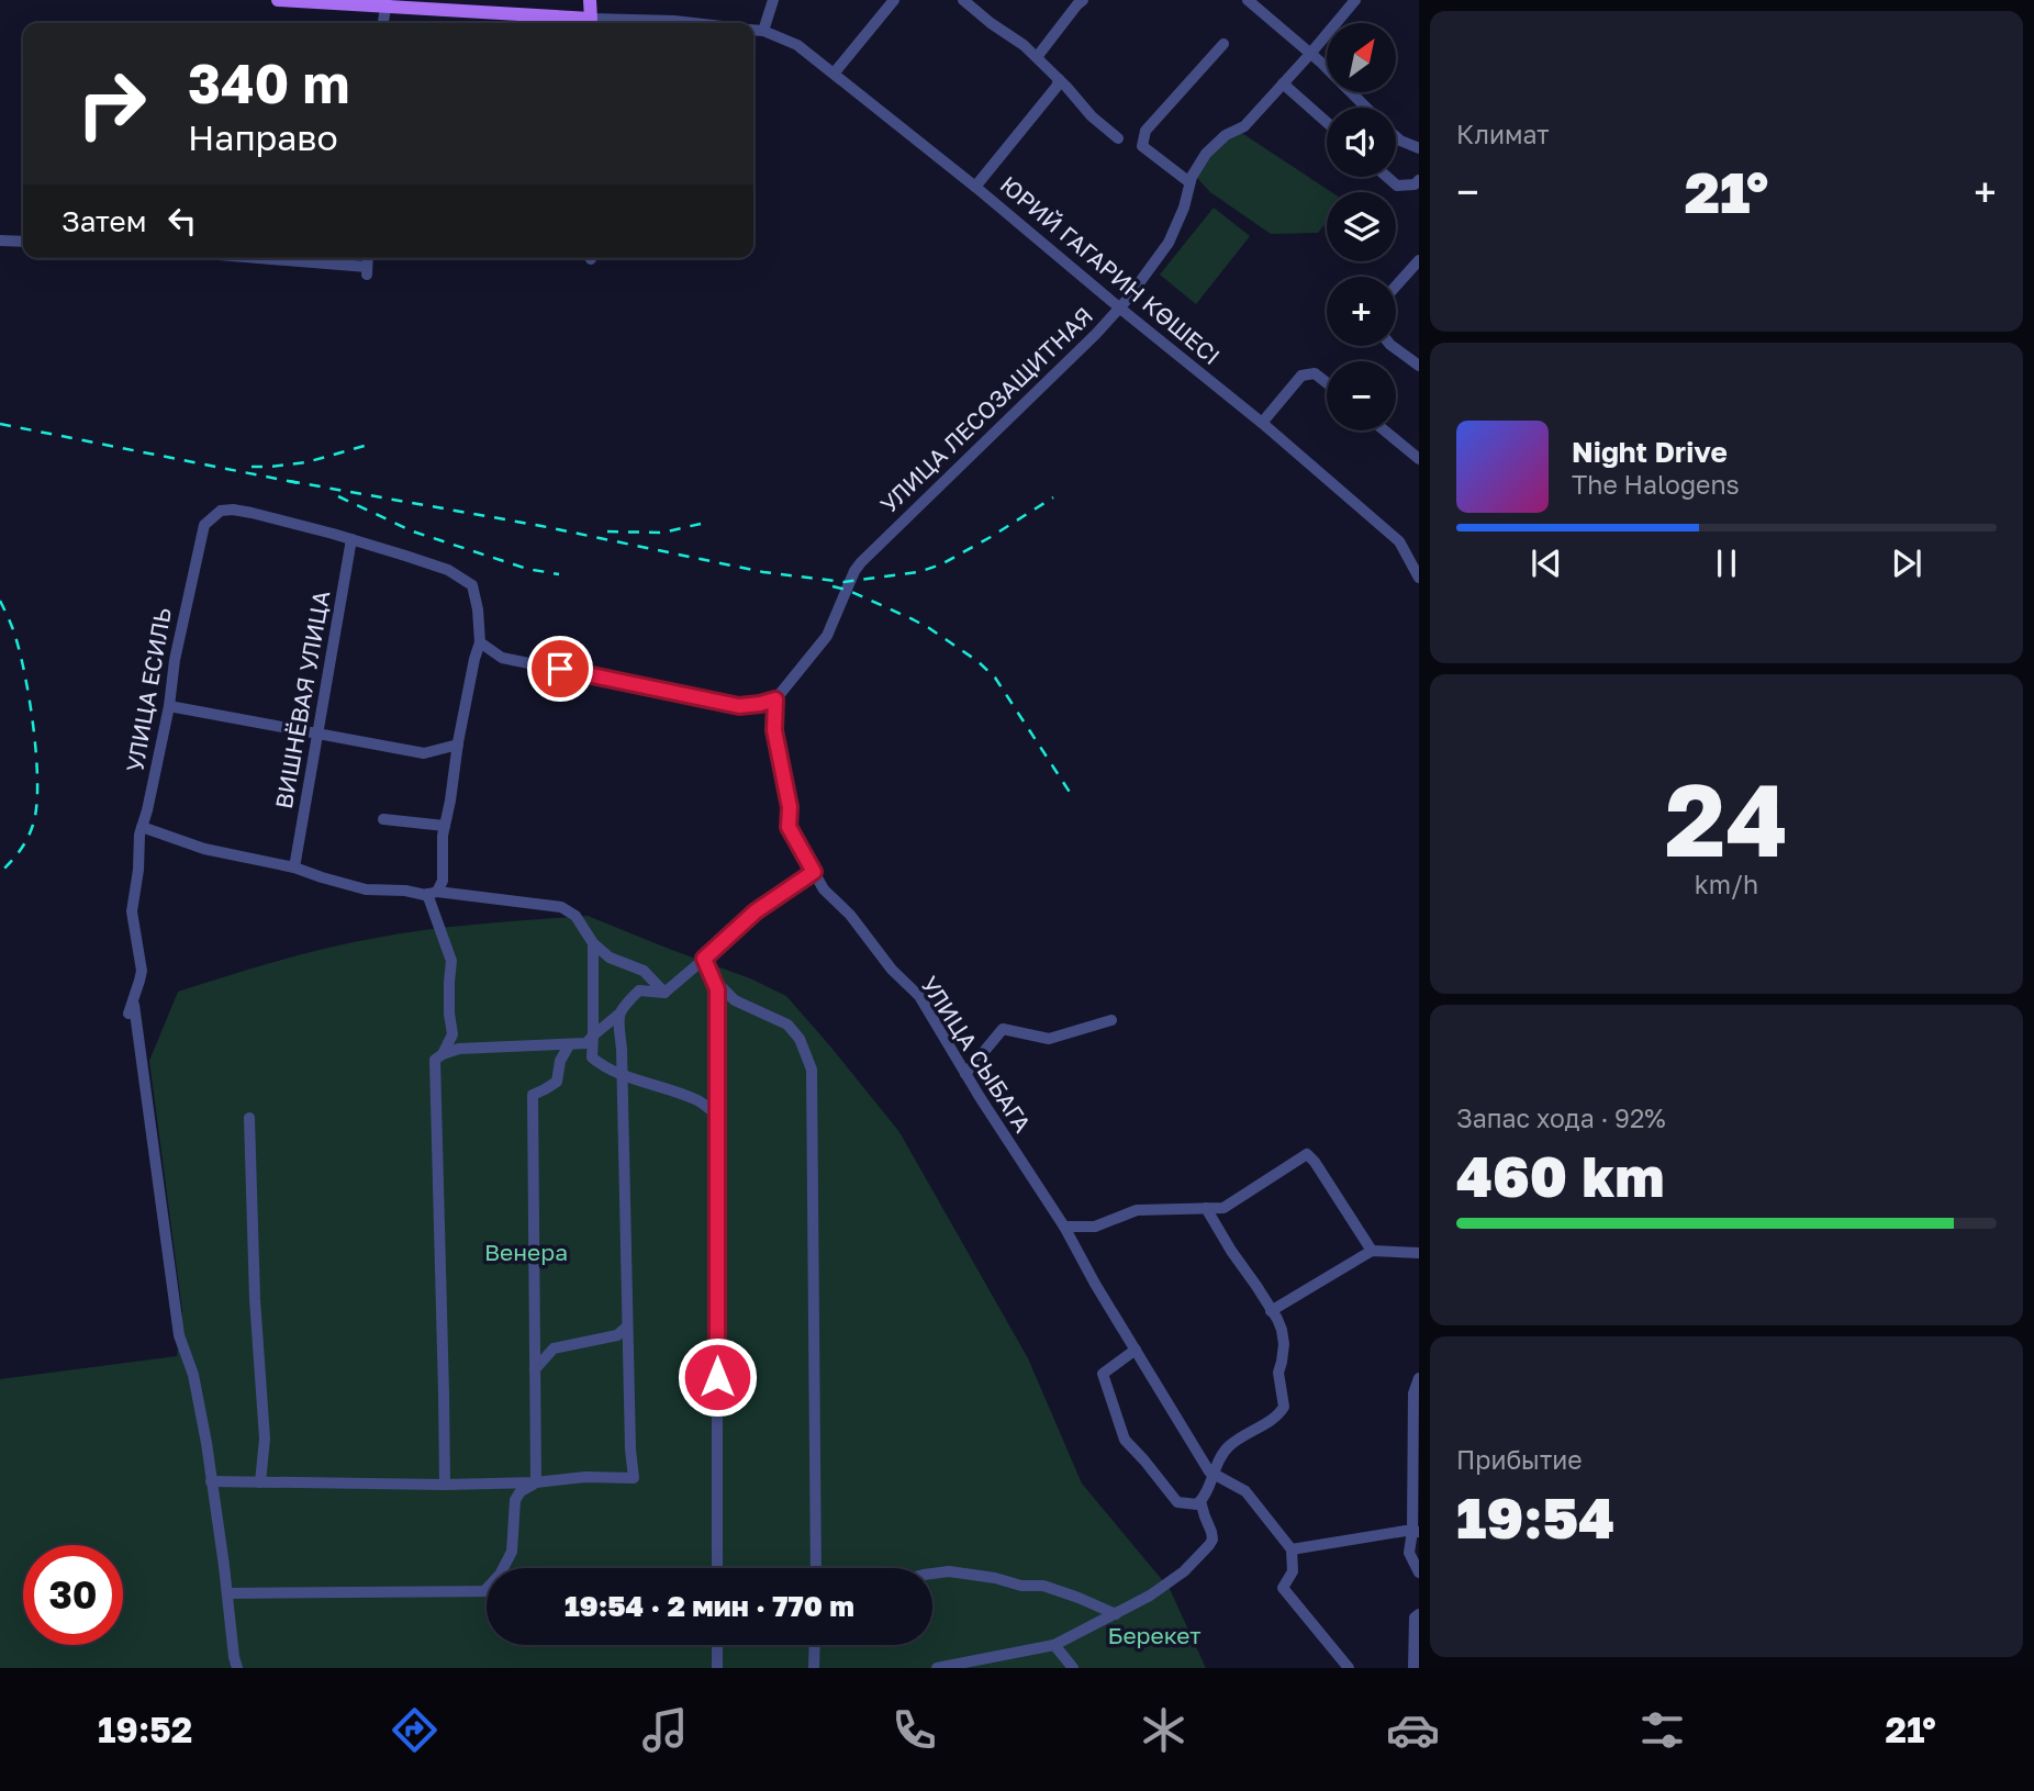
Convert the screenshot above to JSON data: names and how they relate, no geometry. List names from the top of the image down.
{
  "streets": {
    "street": [
      "ЮРИЙ ГАГАРИН КӨШЕСІ",
      "УЛИЦА ЛЕСОЗАЩИТНАЯ",
      "УЛИЦА ЕСИЛЬ",
      "ВИШНЁВАЯ УЛИЦА",
      "УЛИЦА СЫБАГА"
    ]
  },
  "crossings": [
    ["ЮРИЙ ГАГАРИН КӨШЕСІ", "УЛИЦА ЛЕСОЗАЩИТНАЯ"],
    ["УЛИЦА ЛЕСОЗАЩИТНАЯ", "УЛИЦА СЫБАГА"],
    ["УЛИЦА ЕСИЛЬ", "ВИШНЁВАЯ УЛИЦА"]
  ],
  "parks": ["Венера", "Берекет"],
  "north": "top right",
  "page": {
    "tile": [
      "Климат",
      ["24", "km/h"],
      ["Запас хода · 92%", "460 km"],
      ["Прибытие", "19:54"]
    ],
    "map_buttons": ["+", "−"],
    "turn": ["340 m", "Направо"],
    "heat": ["−", "21°", "+"],
    "then": "Затем",
    "song": ["Night Drive", "The Halogens"],
    "limit": "30",
    "trip": "19:54 · 2 мин · 770 m",
    "tabs": ["19:52", "21°"]
  }
}
